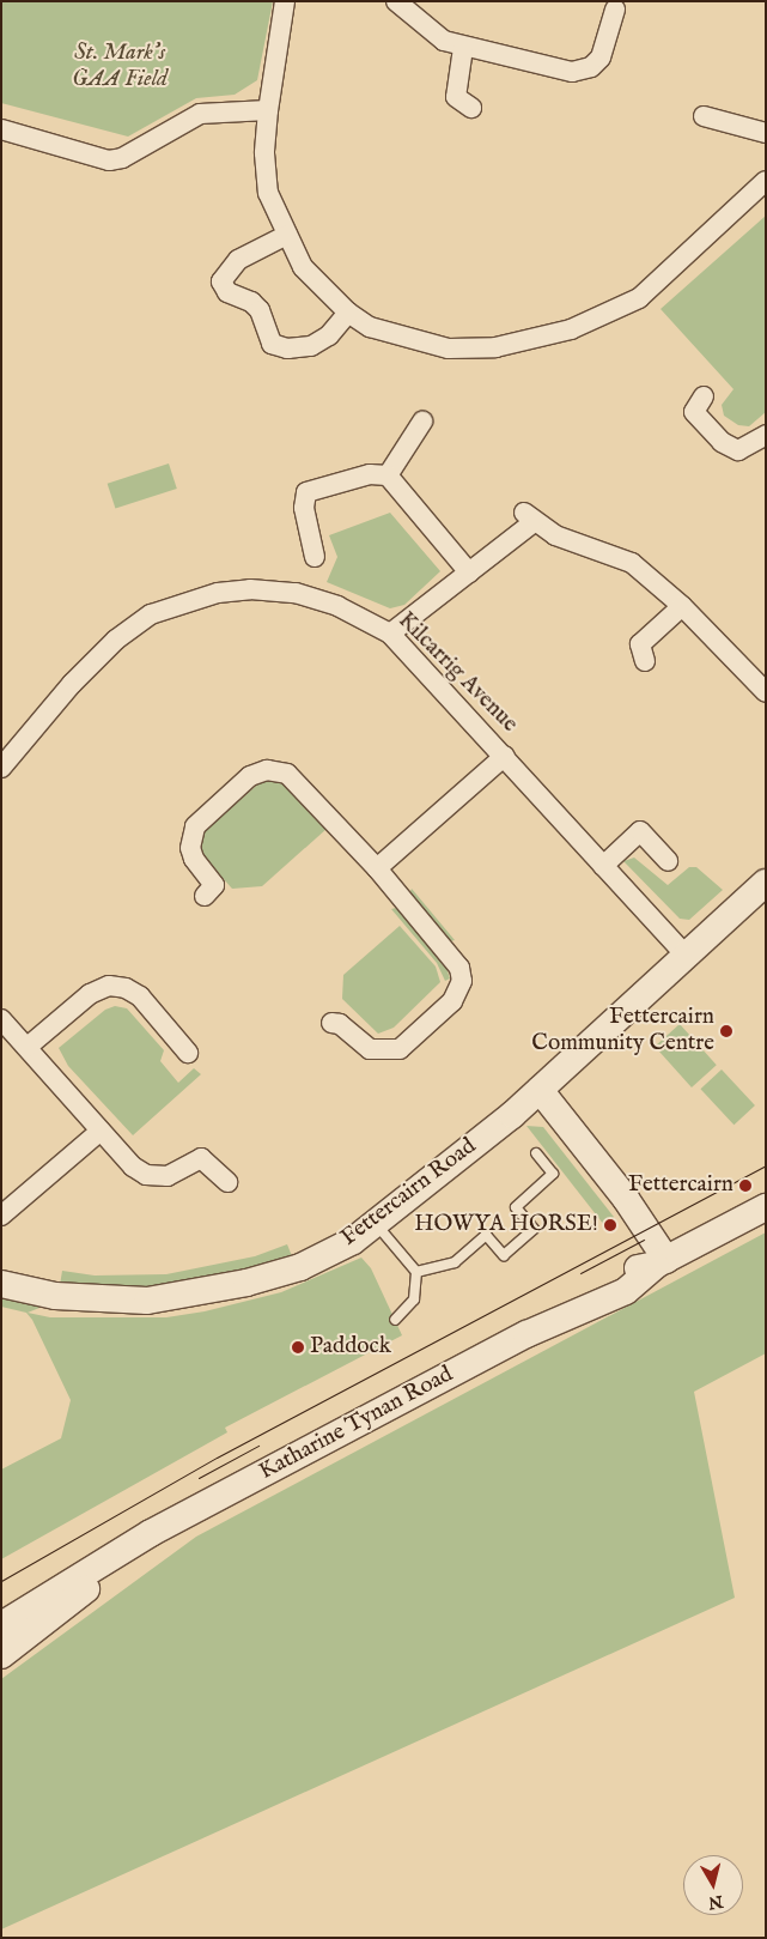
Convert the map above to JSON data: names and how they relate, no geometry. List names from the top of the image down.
{
  "streets": {
    "street": ["Kilcarrig Avenue", "Fettercairn Road", "Katharine Tynan Road"]
  },
  "crossings": [
    ["Kilcarrig Avenue", "Fettercairn Road"]
  ],
  "parks": ["St. Mark's GAA Field"],
  "places": [
    "Fettercairn Community Centre",
    "Fettercairn",
    "HOWYA HORSE!",
    "Paddock"
  ],
  "north": "bottom"
}
